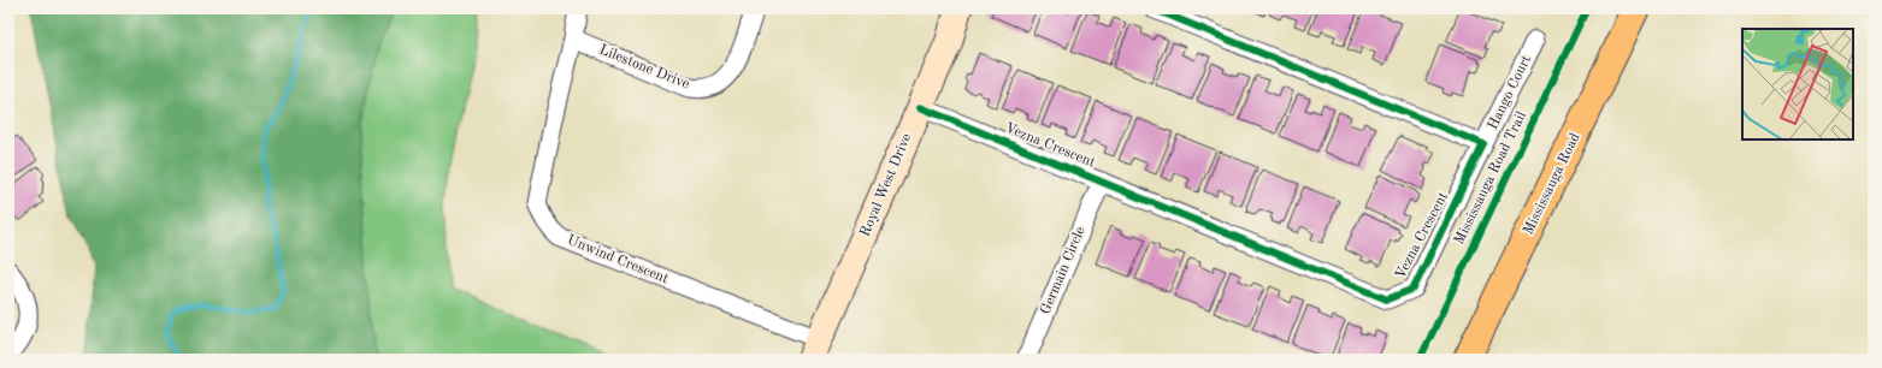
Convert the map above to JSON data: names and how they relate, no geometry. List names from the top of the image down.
{
  "streets": {
    "main road": ["Mississauga Road"],
    "street": [
      "Lilestone Drive",
      "Hango Court",
      "Vezna Crescent",
      "Royal West Drive",
      "Unwind Crescent",
      "Germain Circle"
    ],
    "cycle path": ["Mississauga Road Trail"]
  },
  "crossings": [
    ["Lilestone Drive", "Unwind Crescent"],
    ["Hango Court", "Vezna Crescent"],
    ["Vezna Crescent", "Royal West Drive"],
    ["Vezna Crescent", "Germain Circle"],
    ["Royal West Drive", "Unwind Crescent"]
  ]
}
